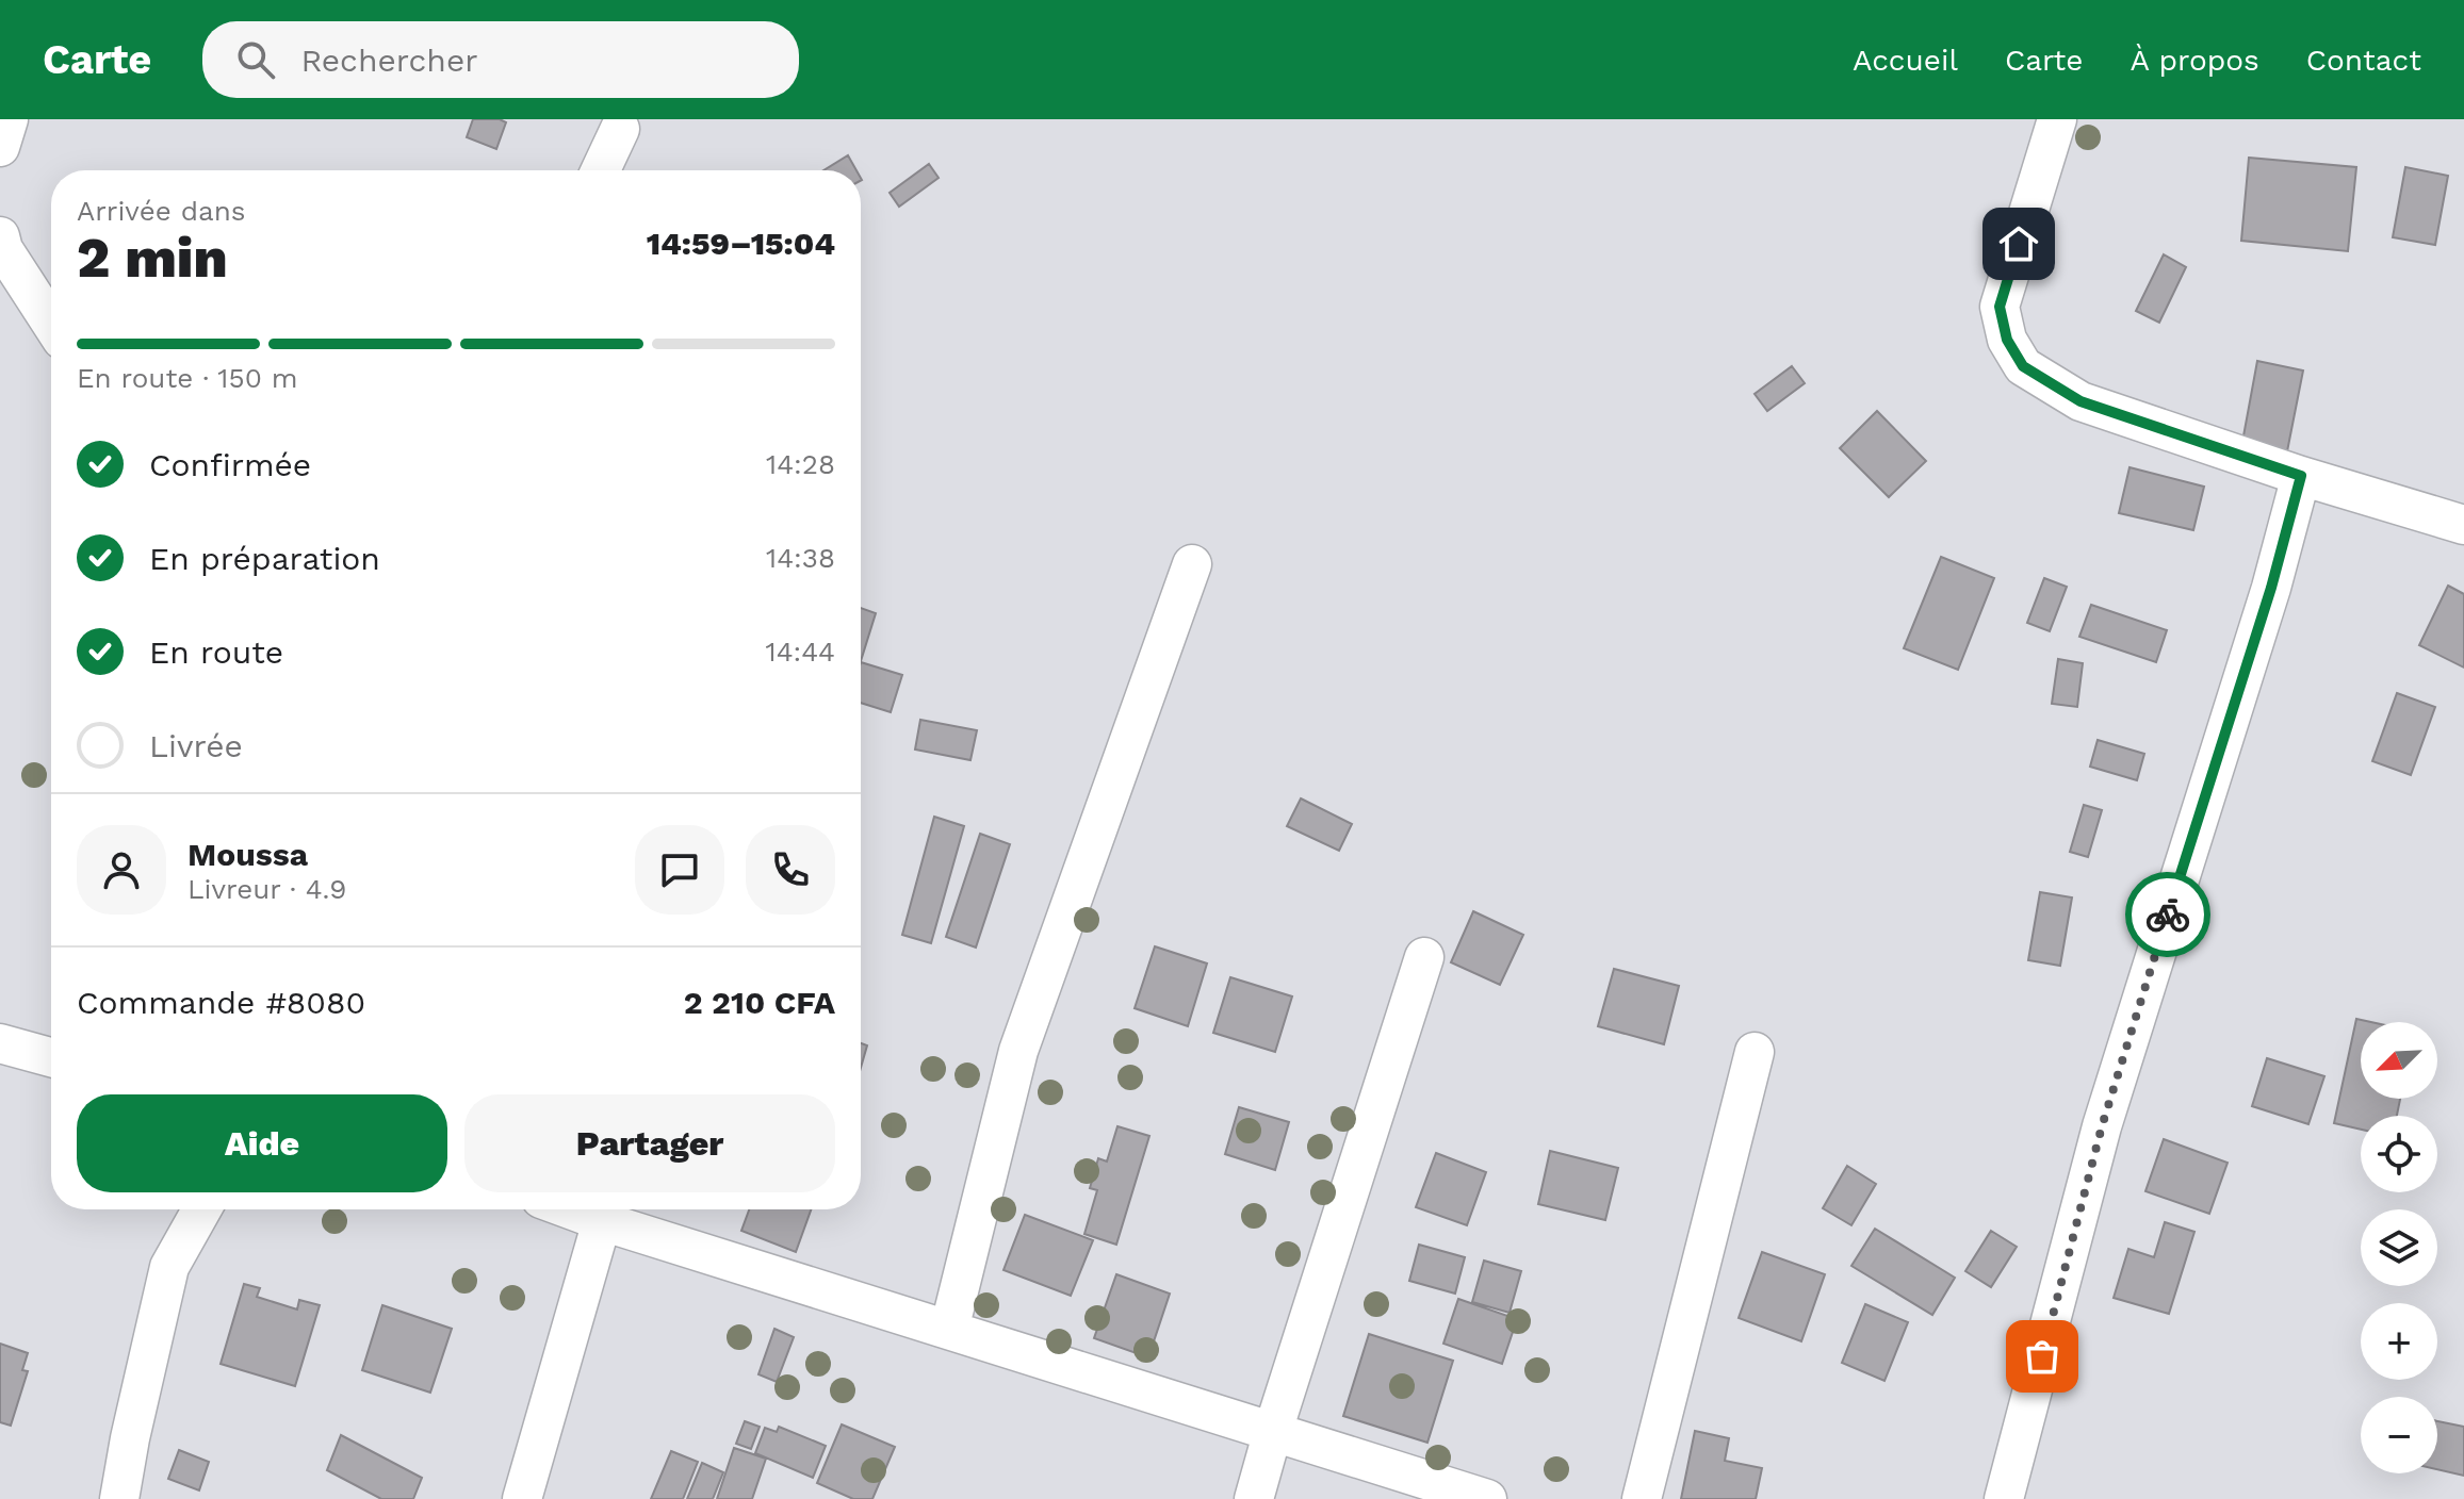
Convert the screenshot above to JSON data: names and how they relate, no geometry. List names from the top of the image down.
{
  "north": "bottom left",
  "page": {
    "header": "Carte",
    "search": "Rechercher",
    "nav": [
      "Accueil",
      "Carte",
      "À propos",
      "Contact"
    ],
    "heading": ["2 min", "Arrivée dans", "14:59–15:04"],
    "panel": [
      "Moussa",
      "Livreur · 4.9",
      "Commande #8080",
      "2 210 CFA"
    ],
    "bar": "En route · 150 m",
    "list": [
      ["Confirmée", "14:28"],
      ["En préparation", "14:38"],
      ["En route", "14:44"],
      "Livrée"
    ],
    "map_buttons": ["+", "−"],
    "buttons": ["Aide", "Partager"]
  }
}
